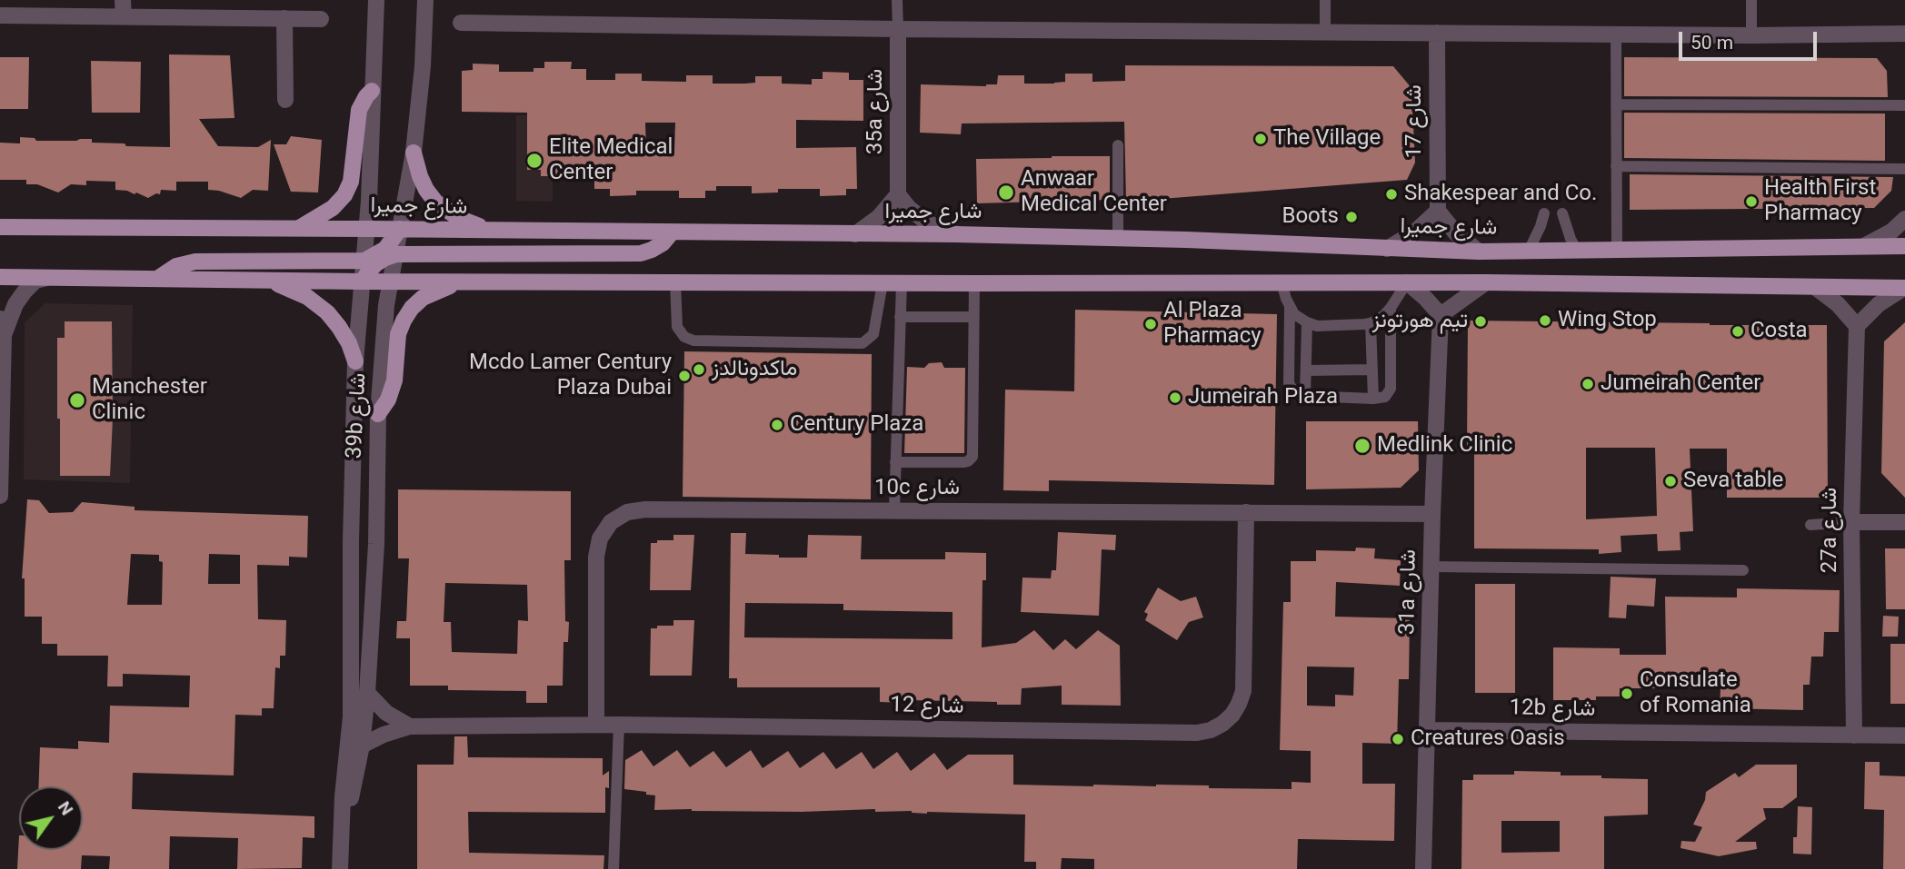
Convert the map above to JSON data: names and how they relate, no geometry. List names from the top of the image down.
{
  "streets": {
    "main road": ["شارع جميرا"],
    "street": [
      "35a شارع",
      "شارع 17",
      "39b شارع",
      "10c شارع",
      "27a شارع",
      "31a شارع",
      "شارع 12",
      "12b شارع"
    ]
  },
  "crossings": [
    ["شارع جميرا", "39b شارع"],
    ["39b شارع", "شارع 12"],
    ["10c شارع", "31a شارع"],
    ["10c شارع", "شارع 12"],
    ["27a شارع", "12b شارع"],
    ["31a شارع", "12b شارع"]
  ],
  "places": [
    "The Village",
    "Elite Medical Center",
    "Anwaar Medical Center",
    "Shakespear and Co.",
    "Health First Pharmacy",
    "Boots",
    "Wing Stop",
    "تيم هورتونز",
    "Al Plaza Pharmacy",
    "Costa",
    "ماكدونالدز",
    "Mcdo Lamer Century Plaza Dubai",
    "Jumeirah Center",
    "Jumeirah Plaza",
    "Manchester Clinic",
    "Century Plaza",
    "Medlink Clinic",
    "Seva table",
    "Consulate of Romania",
    "Creatures Oasis"
  ],
  "scale_bar": "50 m",
  "north": "top right"
}
